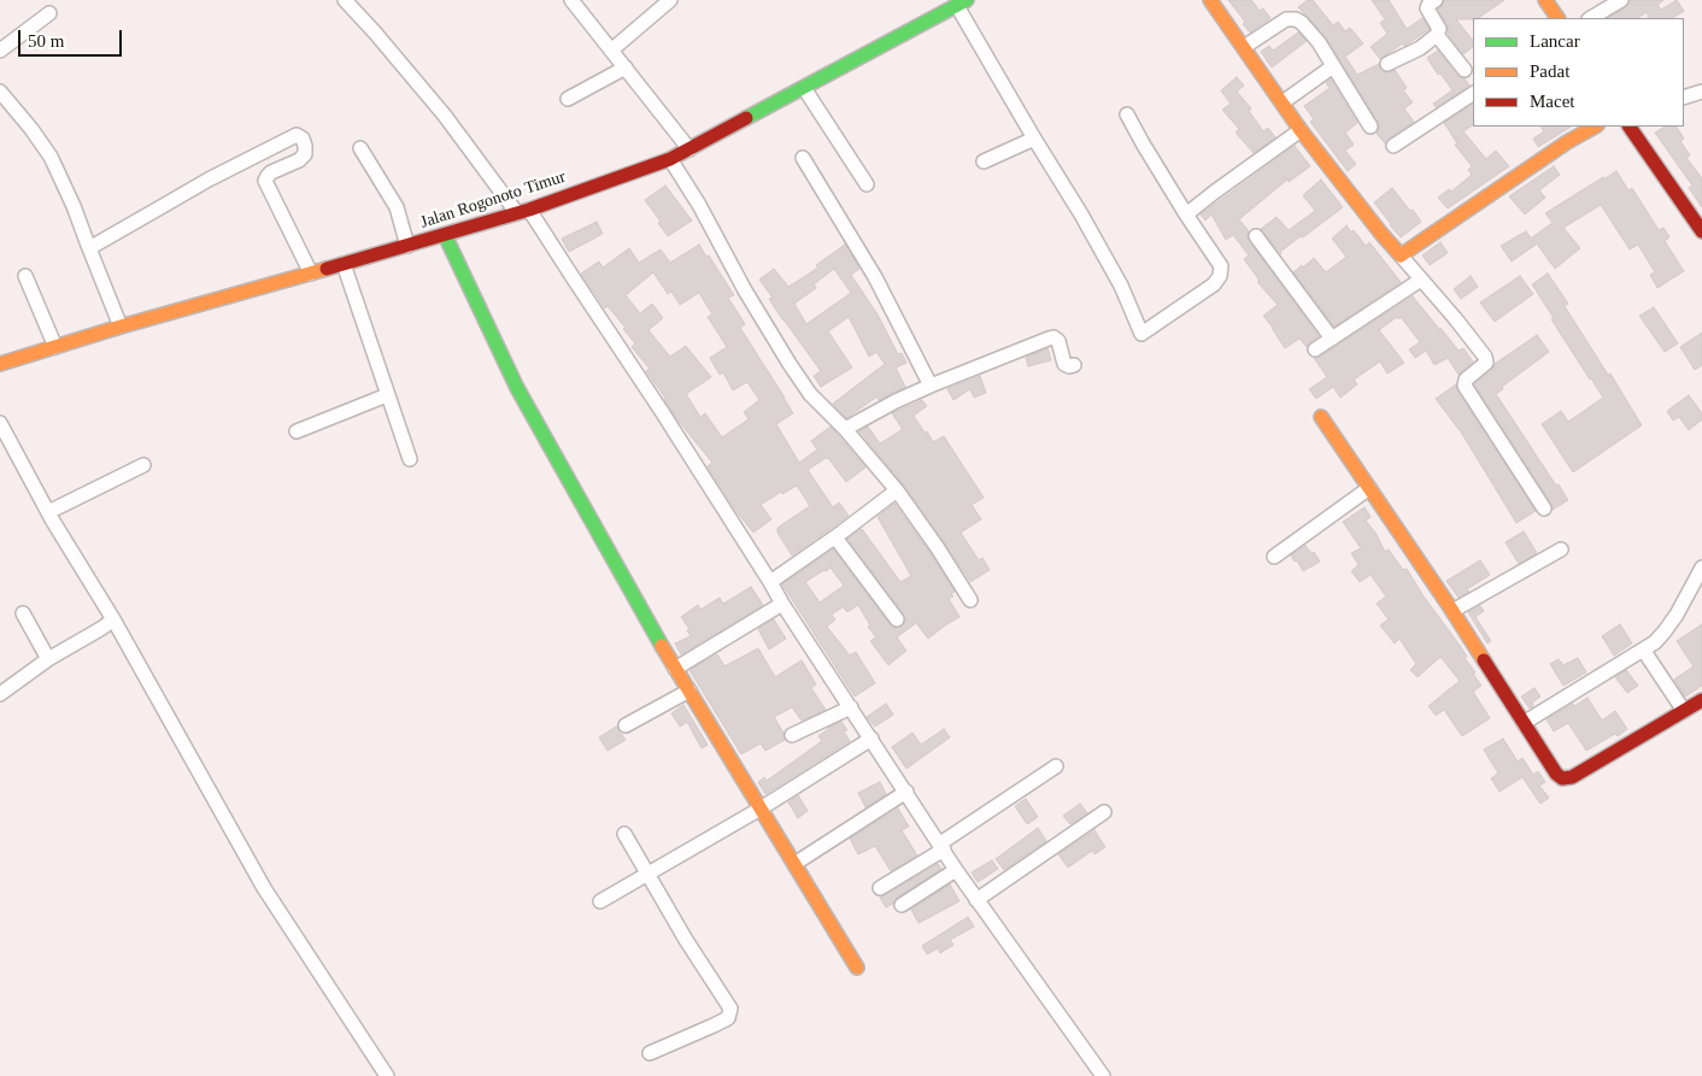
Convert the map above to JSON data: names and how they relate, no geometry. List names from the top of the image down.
{
  "streets": {
    "street": ["Jalan Rogonoto Timur"]
  },
  "legend": ["Lancar", "Padat", "Macet"],
  "scale_bar": "50 m"
}
